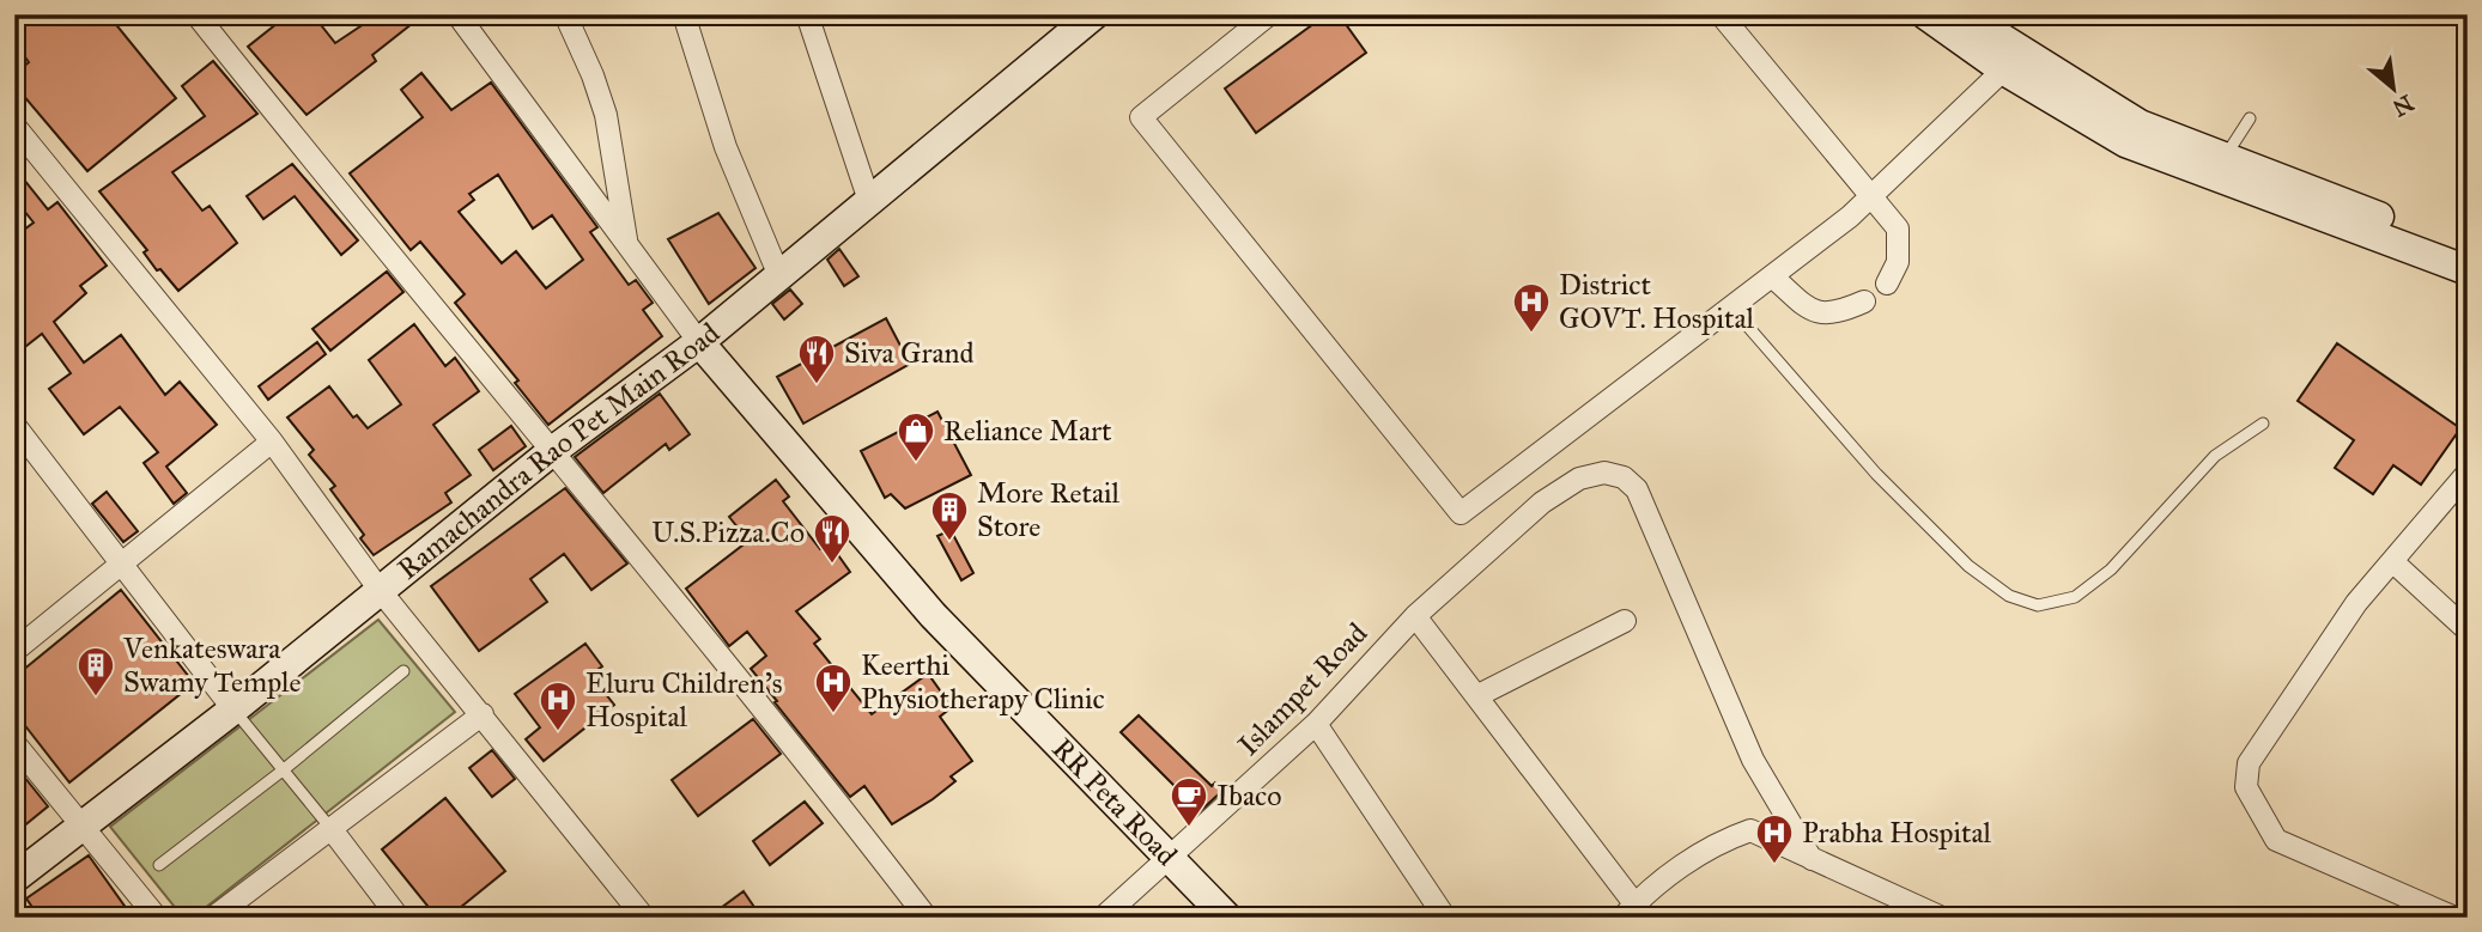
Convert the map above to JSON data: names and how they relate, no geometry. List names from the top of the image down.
{
  "streets": {
    "street": ["Ramachandra Rao Pet Main Road", "Islampet Road", "RR Peta Road"]
  },
  "crossings": [
    ["Ramachandra Rao Pet Main Road", "RR Peta Road"],
    ["Islampet Road", "RR Peta Road"]
  ],
  "places": {
    "hospital": [
      "District GOVT. Hospital",
      "Keerthi Physiotherapy Clinic",
      "Eluru Children's Hospital",
      "Prabha Hospital"
    ],
    "restaurant": ["Siva Grand", "U.S.Pizza.Co"],
    "shop": ["Reliance Mart"],
    "building": ["More Retail Store", "Venkateswara Swamy Temple"],
    "cafe": ["Ibaco"]
  },
  "north": "bottom right"
}
